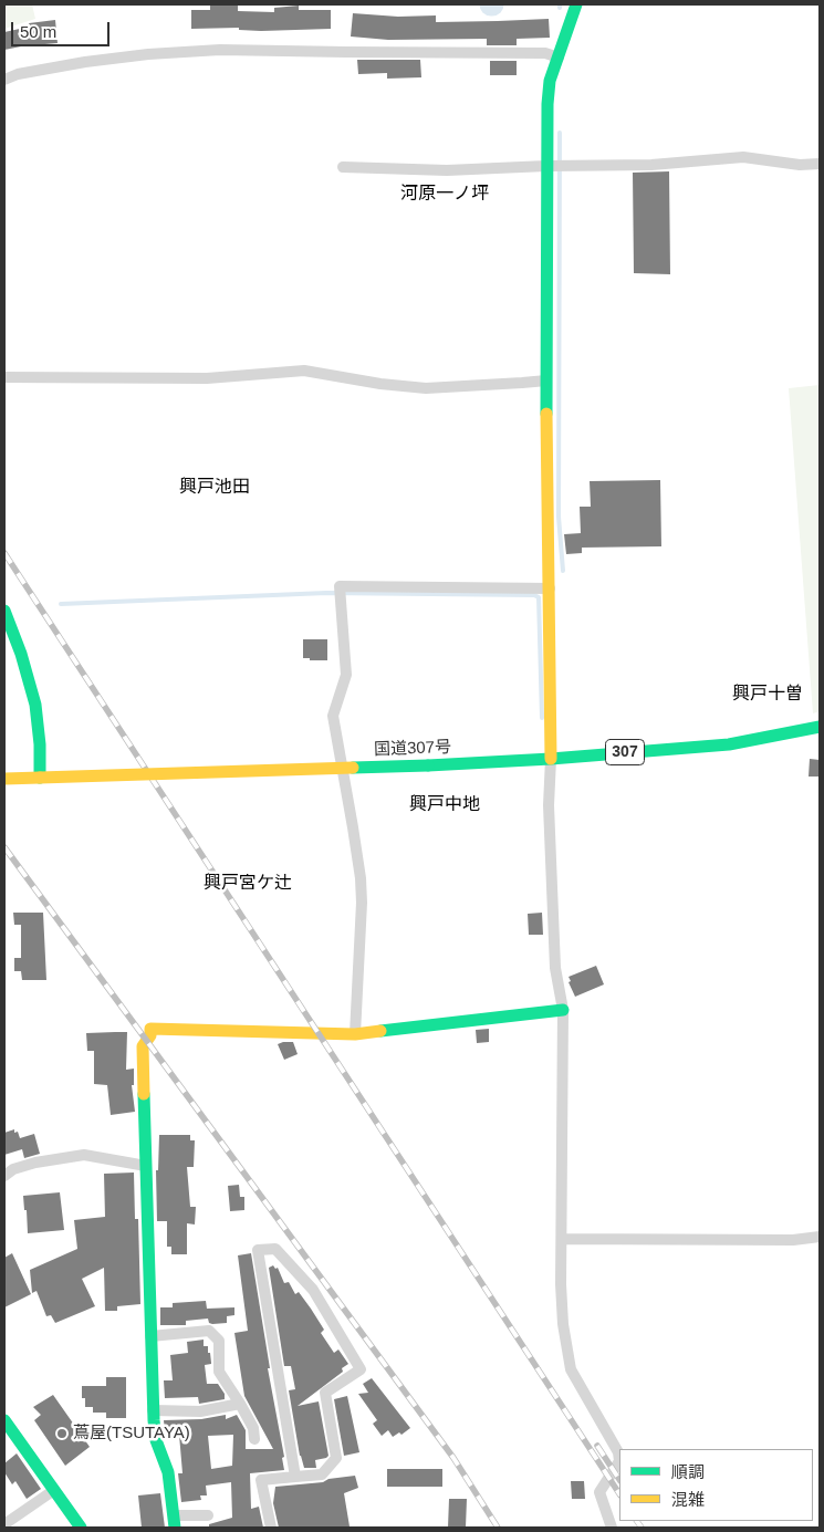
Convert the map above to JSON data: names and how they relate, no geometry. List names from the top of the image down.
{
  "streets": {
    "main road": ["国道307号", "307"]
  },
  "districts": [
    "河原一ノ坪",
    "興戸池田",
    "興戸十曽",
    "興戸中地",
    "興戸宮ケ辻"
  ],
  "places": ["蔦屋(TSUTAYA)"],
  "legend": ["順調", "混雑"],
  "scale_bar": "50 m"
}
